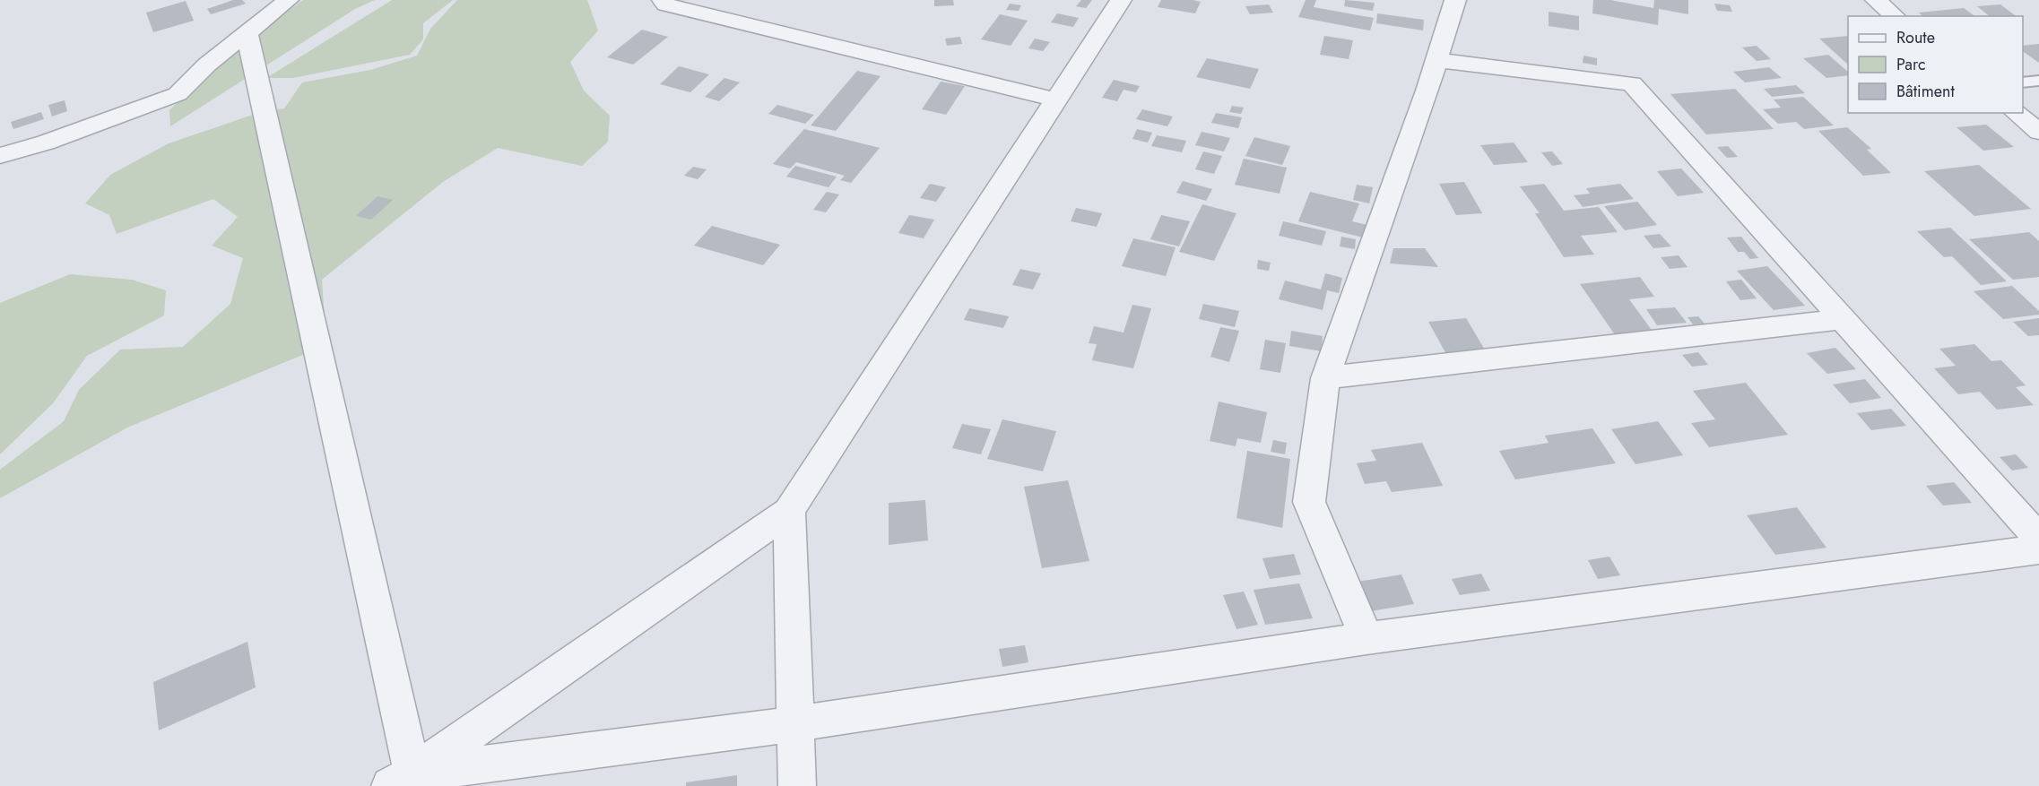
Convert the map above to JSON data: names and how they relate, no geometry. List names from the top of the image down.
{
  "legend": ["Route", "Parc", "Bâtiment"]
}
